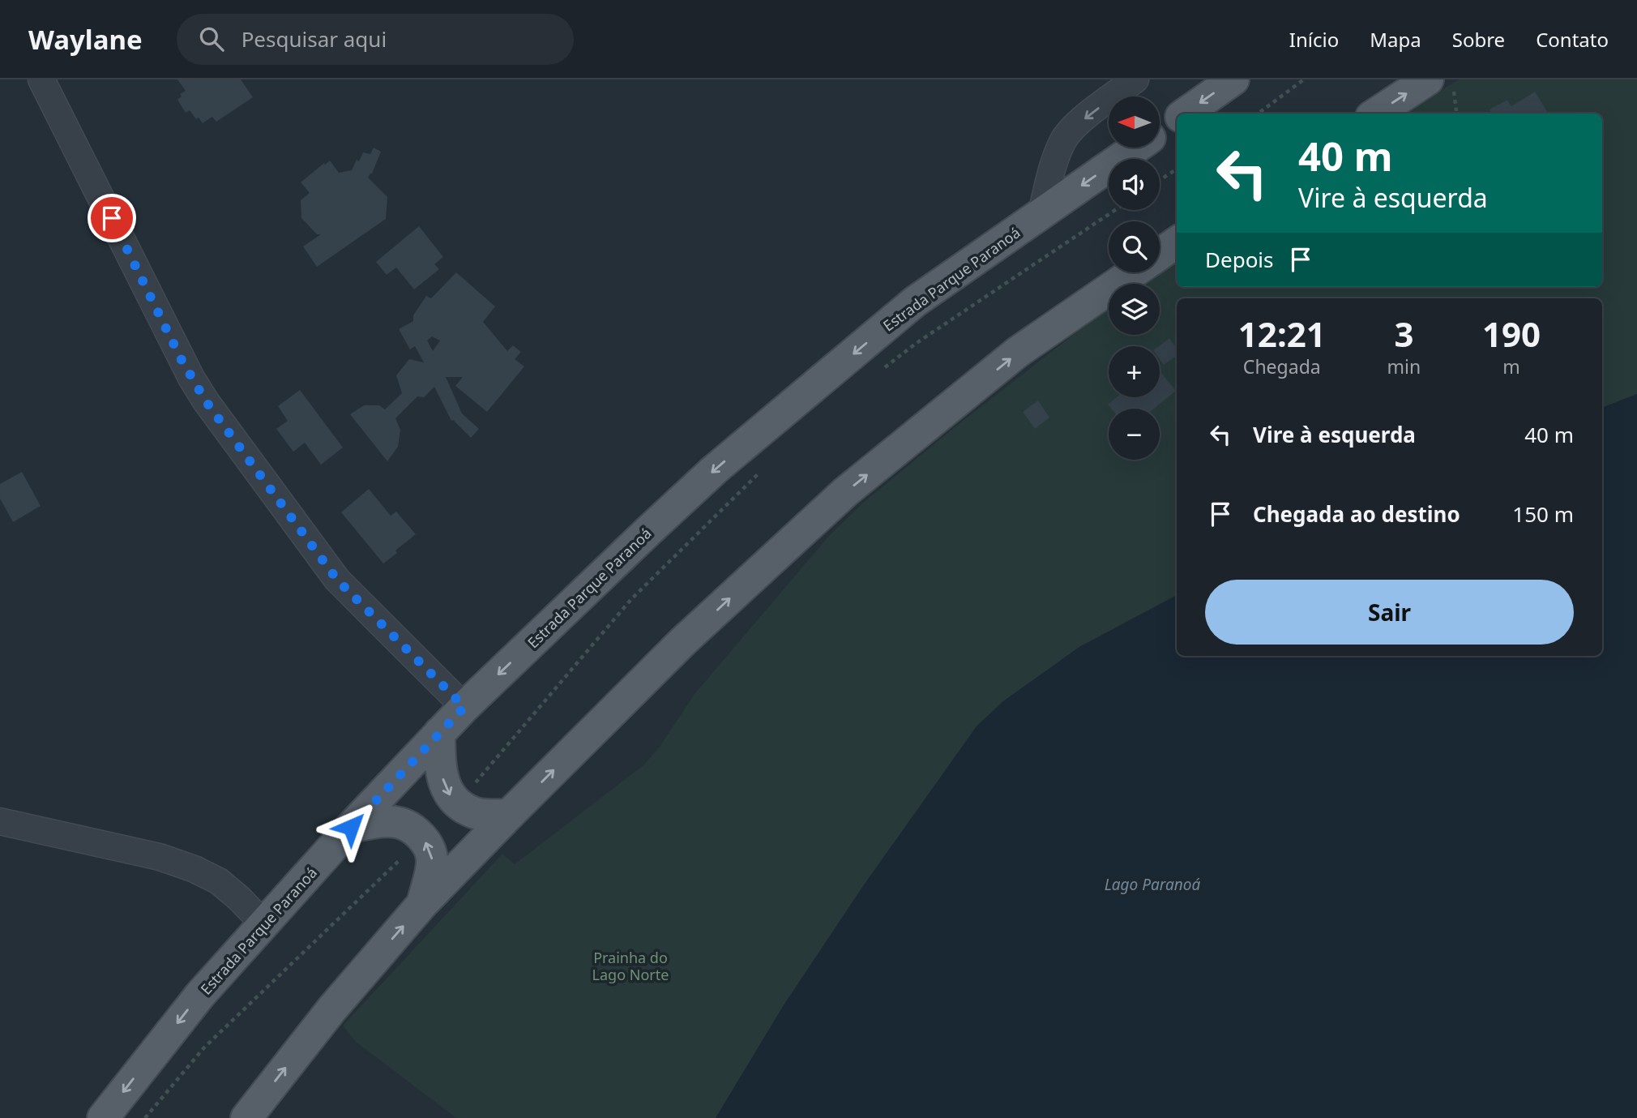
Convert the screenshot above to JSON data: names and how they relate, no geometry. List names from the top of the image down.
{
  "streets": {
    "main road": ["Estrada Parque Paranoá"]
  },
  "water": ["Lago Paranoá"],
  "parks": ["Prainha do Lago Norte"],
  "north": "left",
  "page": {
    "header": "Waylane",
    "search": "Pesquisar aqui",
    "nav": [
      "Início",
      "Mapa",
      "Sobre",
      "Contato"
    ],
    "map_buttons": ["+", "−"],
    "turn": ["40 m", "Vire à esquerda"],
    "then": "Depois",
    "eta": [
      "12:21",
      "Chegada",
      "3",
      "min",
      "190",
      "m"
    ],
    "list": [
      {
        "name": "Vire à esquerda",
        "value": "40 m"
      },
      {
        "name": "Chegada ao destino",
        "value": "150 m"
      }
    ],
    "buttons": "Sair"
  }
}
